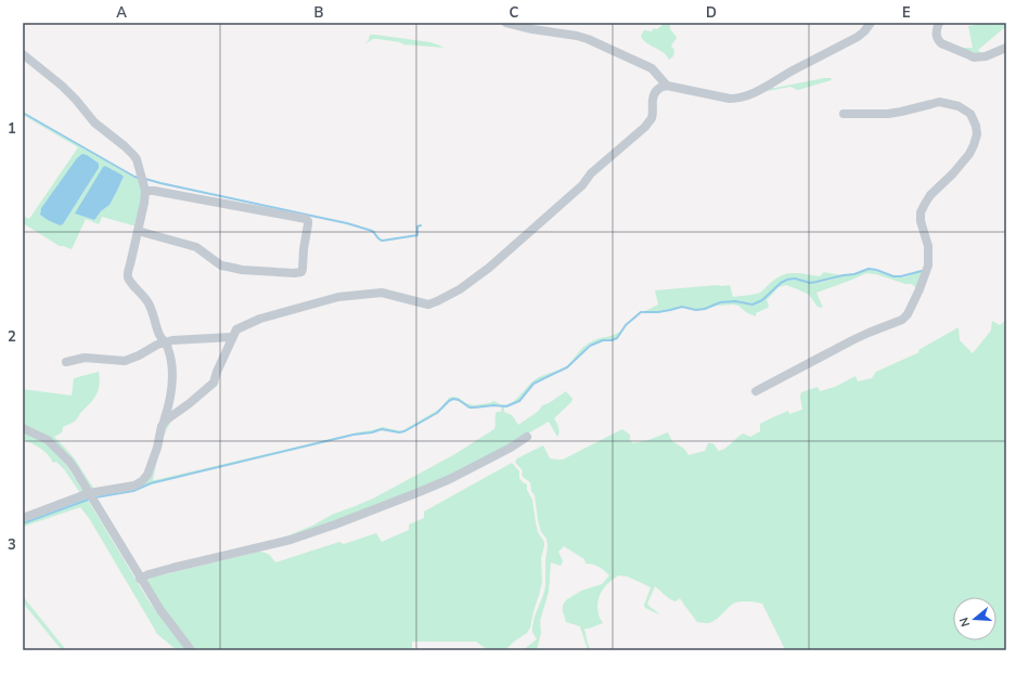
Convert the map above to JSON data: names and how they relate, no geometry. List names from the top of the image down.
{
  "north": "left",
  "grid": {
    "columns": [
      "A",
      "B",
      "C",
      "D",
      "E"
    ],
    "rows": ["1", "2", "3"]
  }
}
